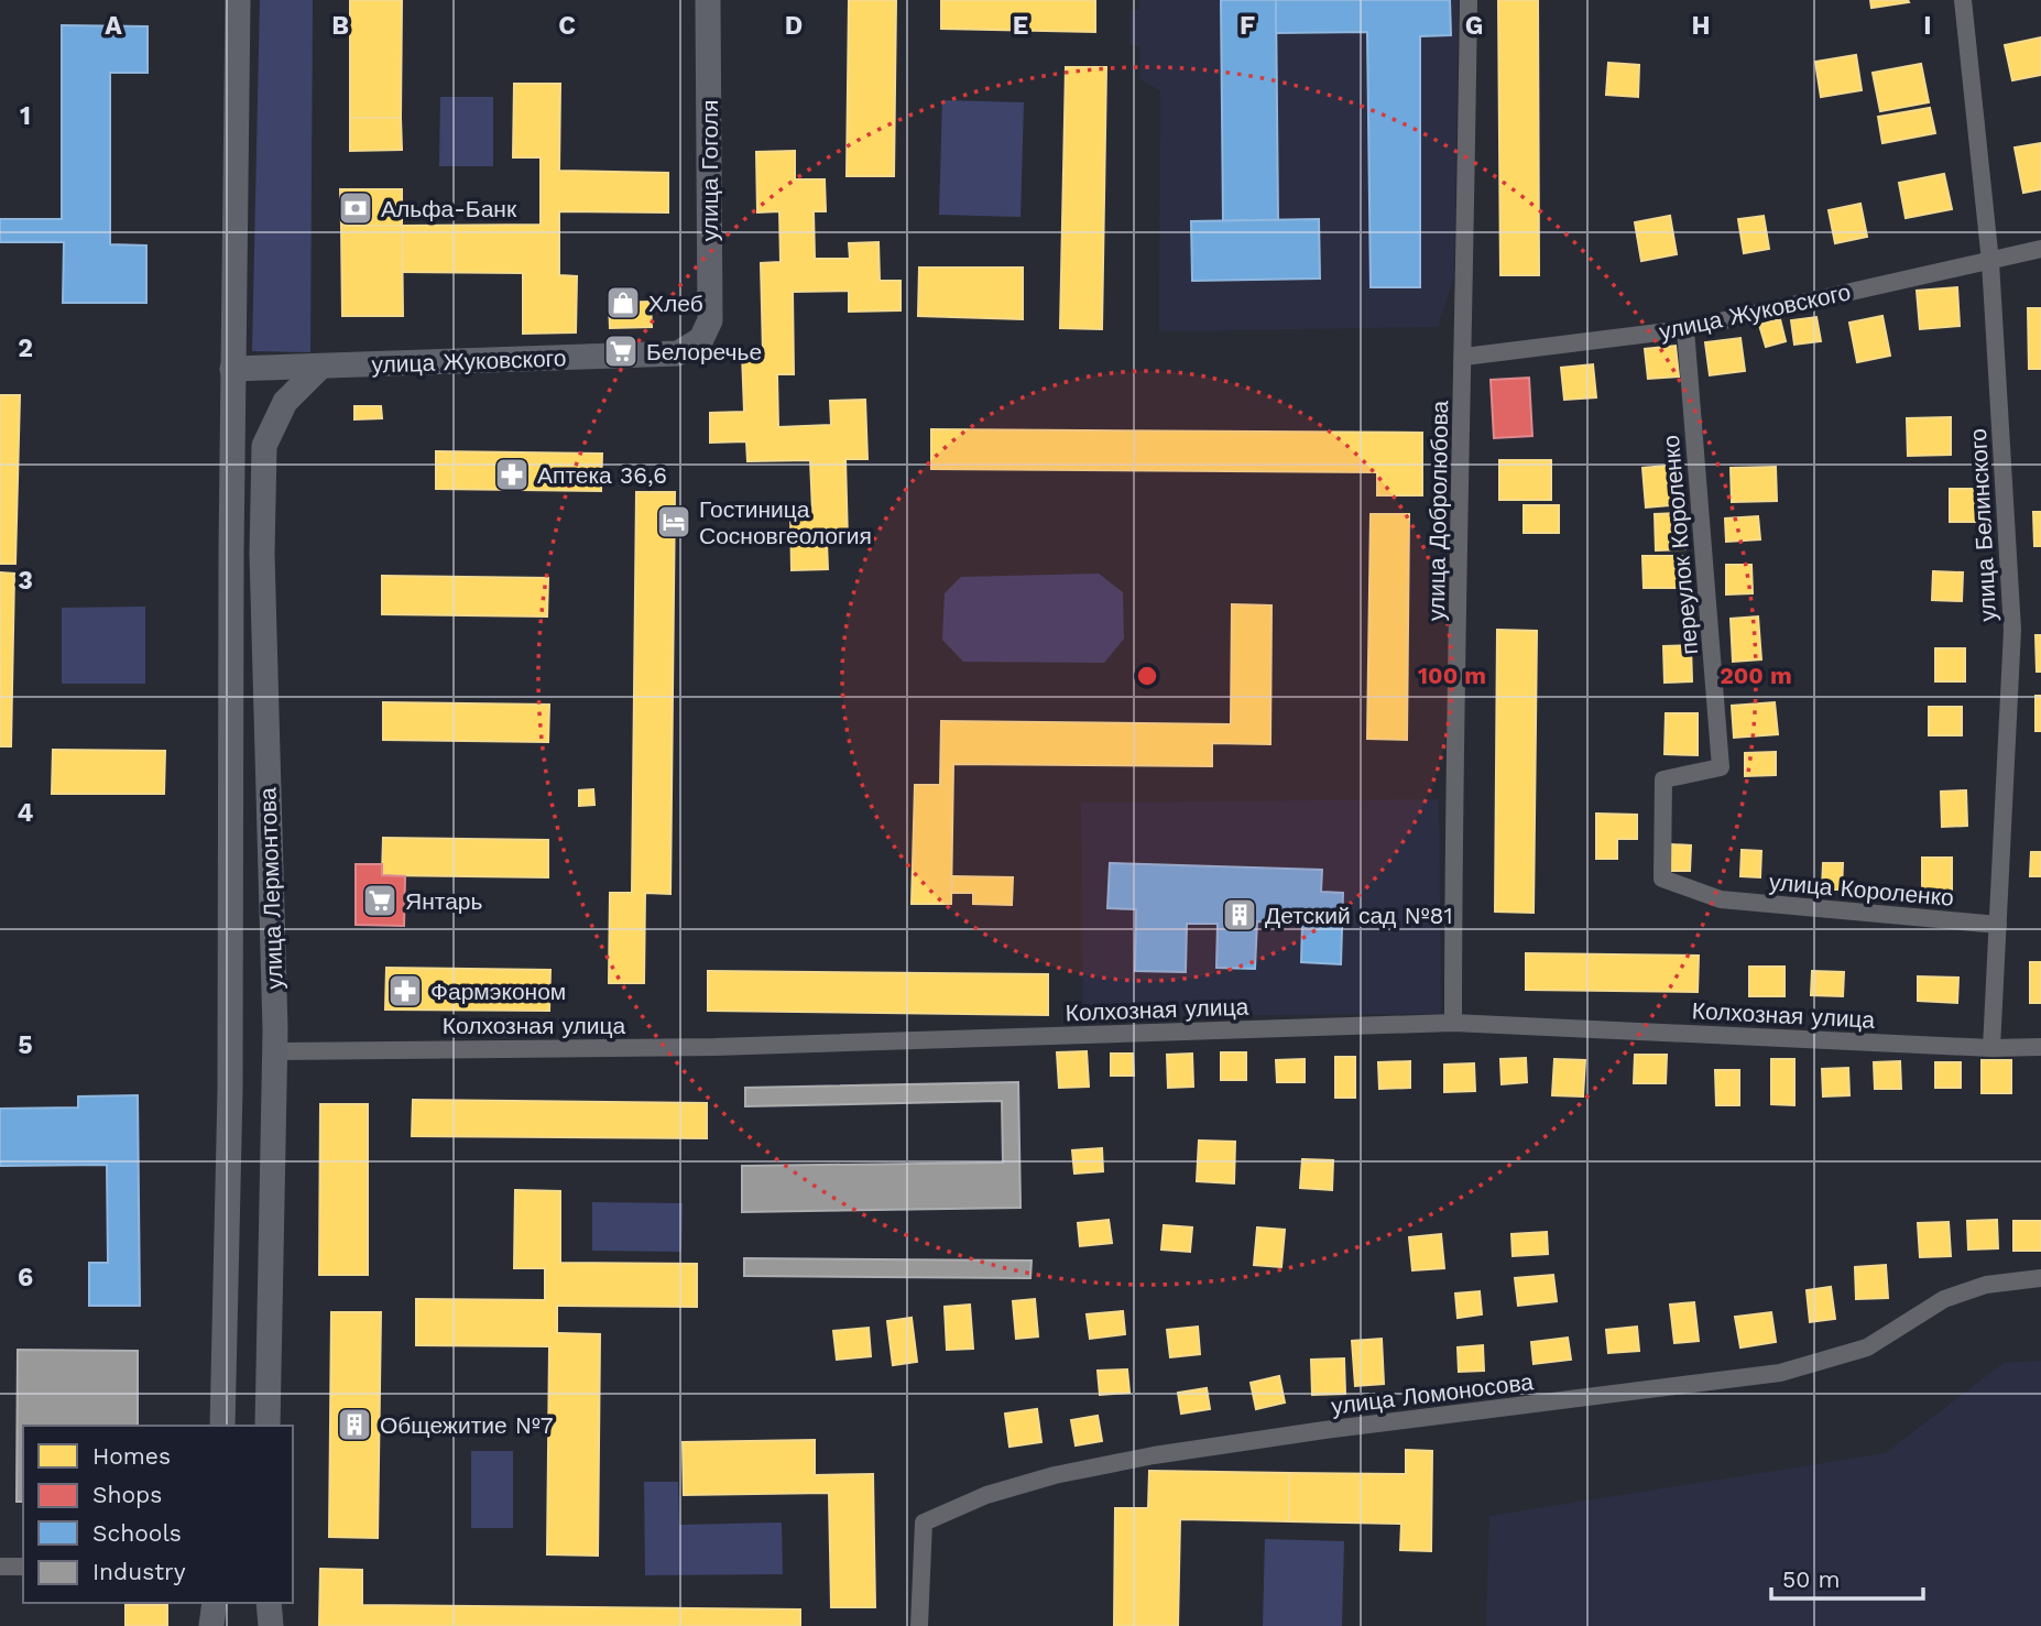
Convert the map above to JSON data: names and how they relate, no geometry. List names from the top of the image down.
{
  "streets": {
    "main road": ["улица Гоголя", "улица Жуковского", "улица Лермонтова"],
    "street": [
      "улица Добролюбова",
      "улица Белинского",
      "переулок Короленко",
      "улица Короленко",
      "Колхозная улица",
      "улица Ломоносова"
    ]
  },
  "crossings": [
    ["улица Гоголя", "улица Жуковского"],
    ["улица Жуковского", "улица Добролюбова"],
    ["улица Жуковского", "улица Белинского"],
    ["улица Жуковского", "переулок Короленко"],
    ["улица Жуковского", "улица Лермонтова"],
    ["улица Добролюбова", "Колхозная улица"],
    ["улица Белинского", "улица Короленко"],
    ["улица Белинского", "Колхозная улица"],
    ["переулок Короленко", "улица Короленко"],
    ["улица Лермонтова", "Колхозная улица"]
  ],
  "places": {
    "bank": ["Альфа-Банк"],
    "shop": ["Хлеб"],
    "supermarket": ["Белоречье", "Янтарь"],
    "pharmacy": ["Аптека 36,6", "Фармэконом"],
    "hotel": ["Гостиница Сосновгеология"],
    "building": ["Детский сад №81", "Общежитие №7"]
  },
  "legend": [
    "Homes",
    "Shops",
    "Schools",
    "Industry"
  ],
  "scale_bar": "50 m",
  "grid": {
    "columns": [
      "A",
      "B",
      "C",
      "D",
      "E",
      "F",
      "G",
      "H",
      "I"
    ],
    "rows": [
      "1",
      "2",
      "3",
      "4",
      "5",
      "6"
    ]
  },
  "rings": ["100 m", "200 m"]
}
